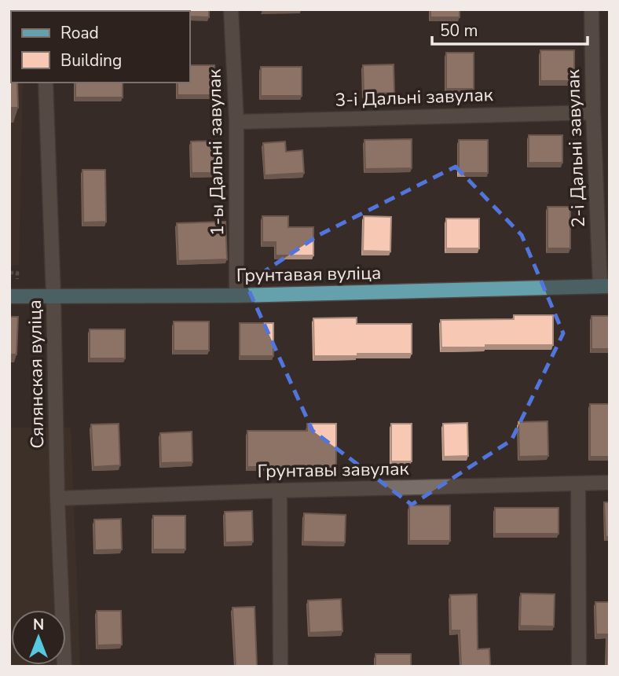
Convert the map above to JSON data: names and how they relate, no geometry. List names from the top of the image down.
{
  "streets": {
    "main road": ["Грунтавая вуліца"],
    "street": [
      "3-і Дальні завулак",
      "2-і Дальні завулак",
      "1-ы Дальні завулак",
      "Сялянская вуліца",
      "Грунтавы завулак"
    ]
  },
  "crossings": [
    ["3-і Дальні завулак", "2-і Дальні завулак"],
    ["3-і Дальні завулак", "1-ы Дальні завулак"],
    ["2-і Дальні завулак", "Грунтавая вуліца"],
    ["1-ы Дальні завулак", "Грунтавая вуліца"],
    ["Грунтавая вуліца", "Сялянская вуліца"],
    ["Сялянская вуліца", "Грунтавы завулак"]
  ],
  "legend": ["Road", "Building"],
  "scale_bar": "50 m",
  "north": "top"
}
